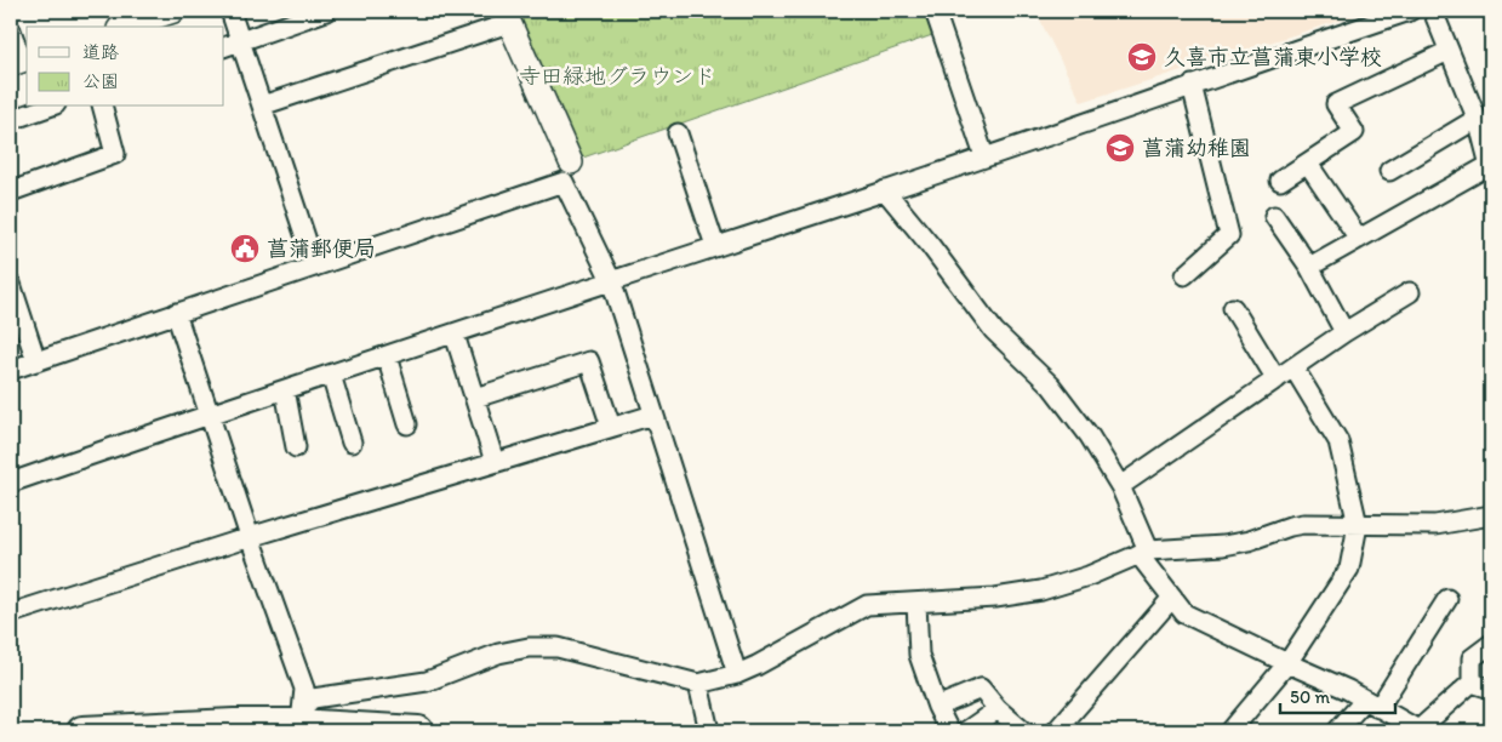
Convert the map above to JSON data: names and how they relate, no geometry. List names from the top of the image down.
{
  "parks": ["寺田緑地グラウンド"],
  "places": {
    "school or university": ["久喜市立菖蒲東小学校", "菖蒲幼稚園"],
    "public building": ["菖蒲郵便局"]
  },
  "legend": ["道路", "公園"],
  "scale_bar": "50 m"
}
